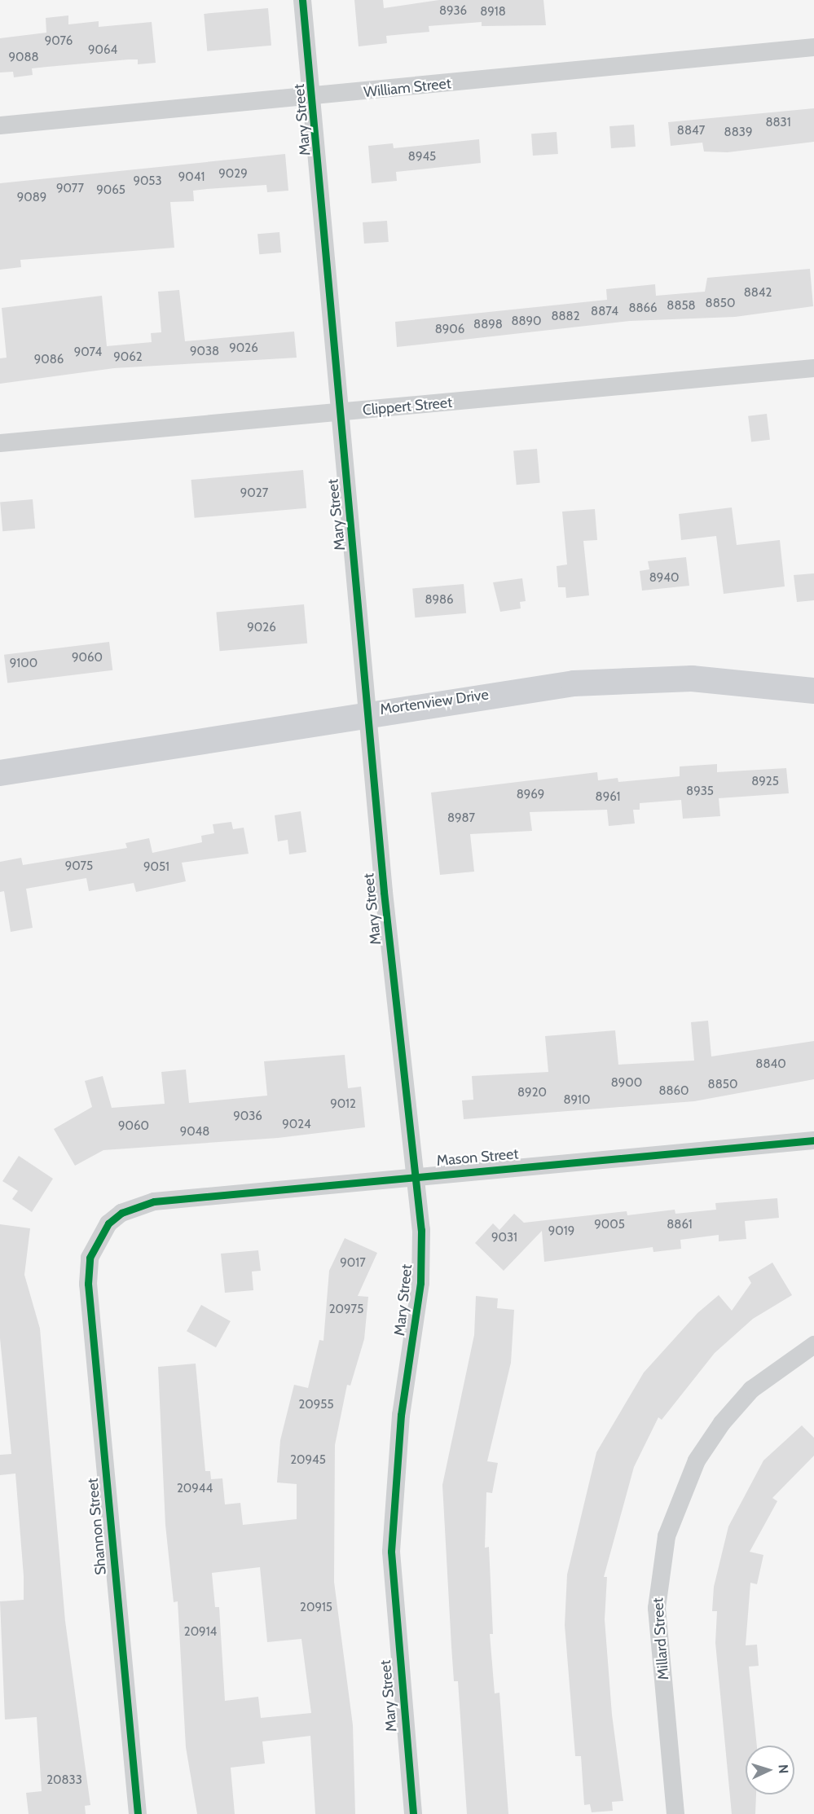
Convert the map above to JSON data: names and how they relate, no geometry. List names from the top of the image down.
{
  "streets": {
    "street": [
      "William Street",
      "Mary Street",
      "Clippert Street",
      "Mortenview Drive",
      "Mason Street",
      "Shannon Street",
      "Millard Street"
    ]
  },
  "crossings": [
    ["William Street", "Mary Street"],
    ["Mary Street", "Clippert Street"],
    ["Mary Street", "Mortenview Drive"],
    ["Mary Street", "Mason Street"],
    ["Mason Street", "Shannon Street"]
  ],
  "house_numbers": [
    "8936",
    "8918",
    "9076",
    "9064",
    "9088",
    "8831",
    "8847",
    "8839",
    "8945",
    "9029",
    "9041",
    "9053",
    "9077",
    "9065",
    "9089",
    "8842",
    "8850",
    "8858",
    "8866",
    "8874",
    "8882",
    "8890",
    "8898",
    "8906",
    "9026",
    "9038",
    "9074",
    "9062",
    "9086",
    "9027",
    "8940",
    "8986",
    "9026",
    "9060",
    "9100",
    "8925",
    "8935",
    "8969",
    "8961",
    "8987",
    "9075",
    "9051",
    "8840",
    "8900",
    "8850",
    "8860",
    "8920",
    "8910",
    "9012",
    "9036",
    "9024",
    "9060",
    "9048",
    "9005",
    "8861",
    "9019",
    "9031",
    "9017",
    "20975",
    "20955",
    "20945",
    "20944",
    "20915",
    "20914",
    "20833"
  ],
  "north": "right"
}
